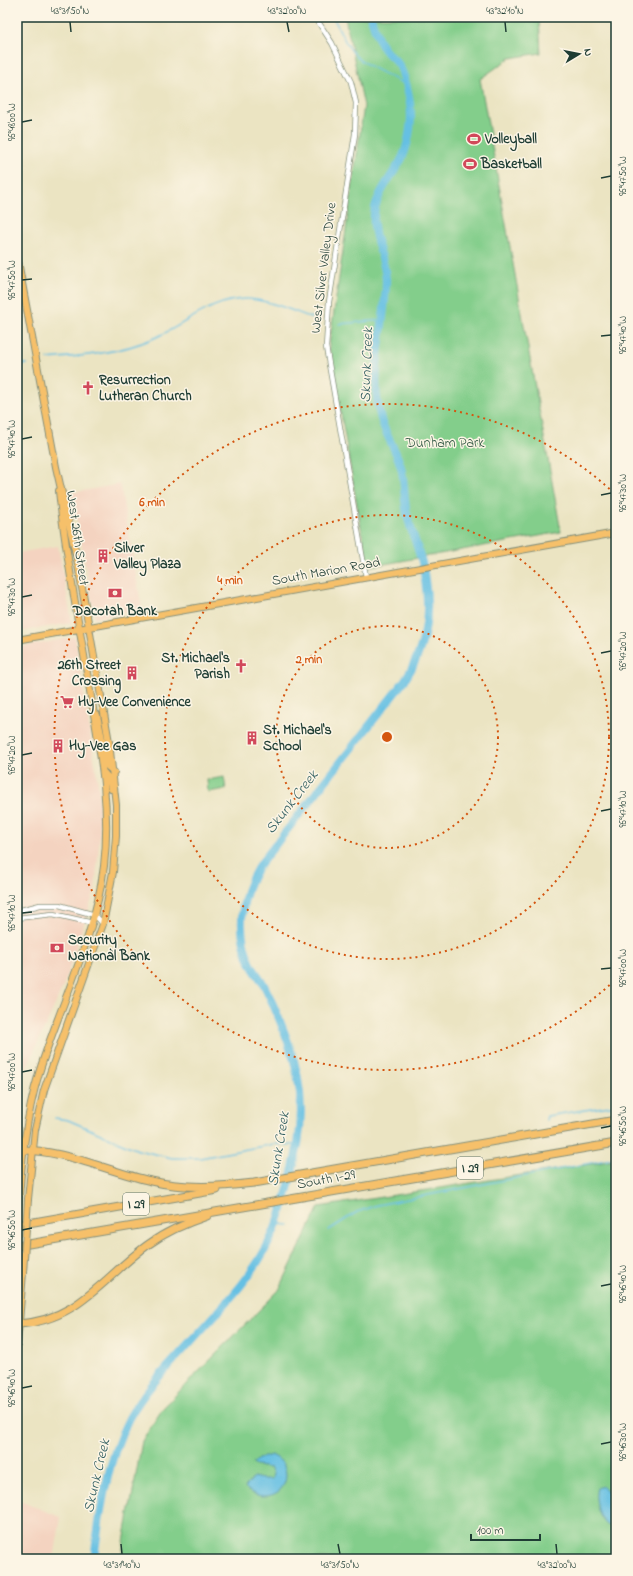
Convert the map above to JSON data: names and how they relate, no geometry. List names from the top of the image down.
{
  "streets": {
    "highway": ["I 29", "South I-29"],
    "main road": ["West 26th Street", "South Marion Road"],
    "street": ["West Silver Valley Drive"]
  },
  "crossings": [
    ["West Silver Valley Drive", "South Marion Road"],
    ["West 26th Street", "South Marion Road"]
  ],
  "water": ["Skunk Creek"],
  "parks": ["Dunham Park"],
  "places": {
    "sports": ["Volleyball", "Basketball"],
    "church": ["Resurrection Lutheran Church", "St. Michael's Parish"],
    "building": [
      "Silver Valley Plaza",
      "26th Street Crossing",
      "St. Michael's School",
      "Hy-Vee Gas"
    ],
    "bank": ["Dacotah Bank", "Security National Bank"],
    "supermarket": ["Hy-Vee Convenience"]
  },
  "scale_bar": "100 m",
  "north": "right",
  "coordinates": [
    "43°31'50\"N",
    "43°32'00\"N",
    "43°32'10\"N",
    "96°48'00\"W",
    "96°47'50\"W",
    "96°47'40\"W",
    "96°47'30\"W",
    "96°47'20\"W",
    "96°47'10\"W",
    "96°47'00\"W",
    "96°46'50\"W",
    "96°46'40\"W",
    "96°46'30\"W",
    "43°31'40\"N"
  ],
  "rings": ["6 min", "4 min", "2 min"]
}
